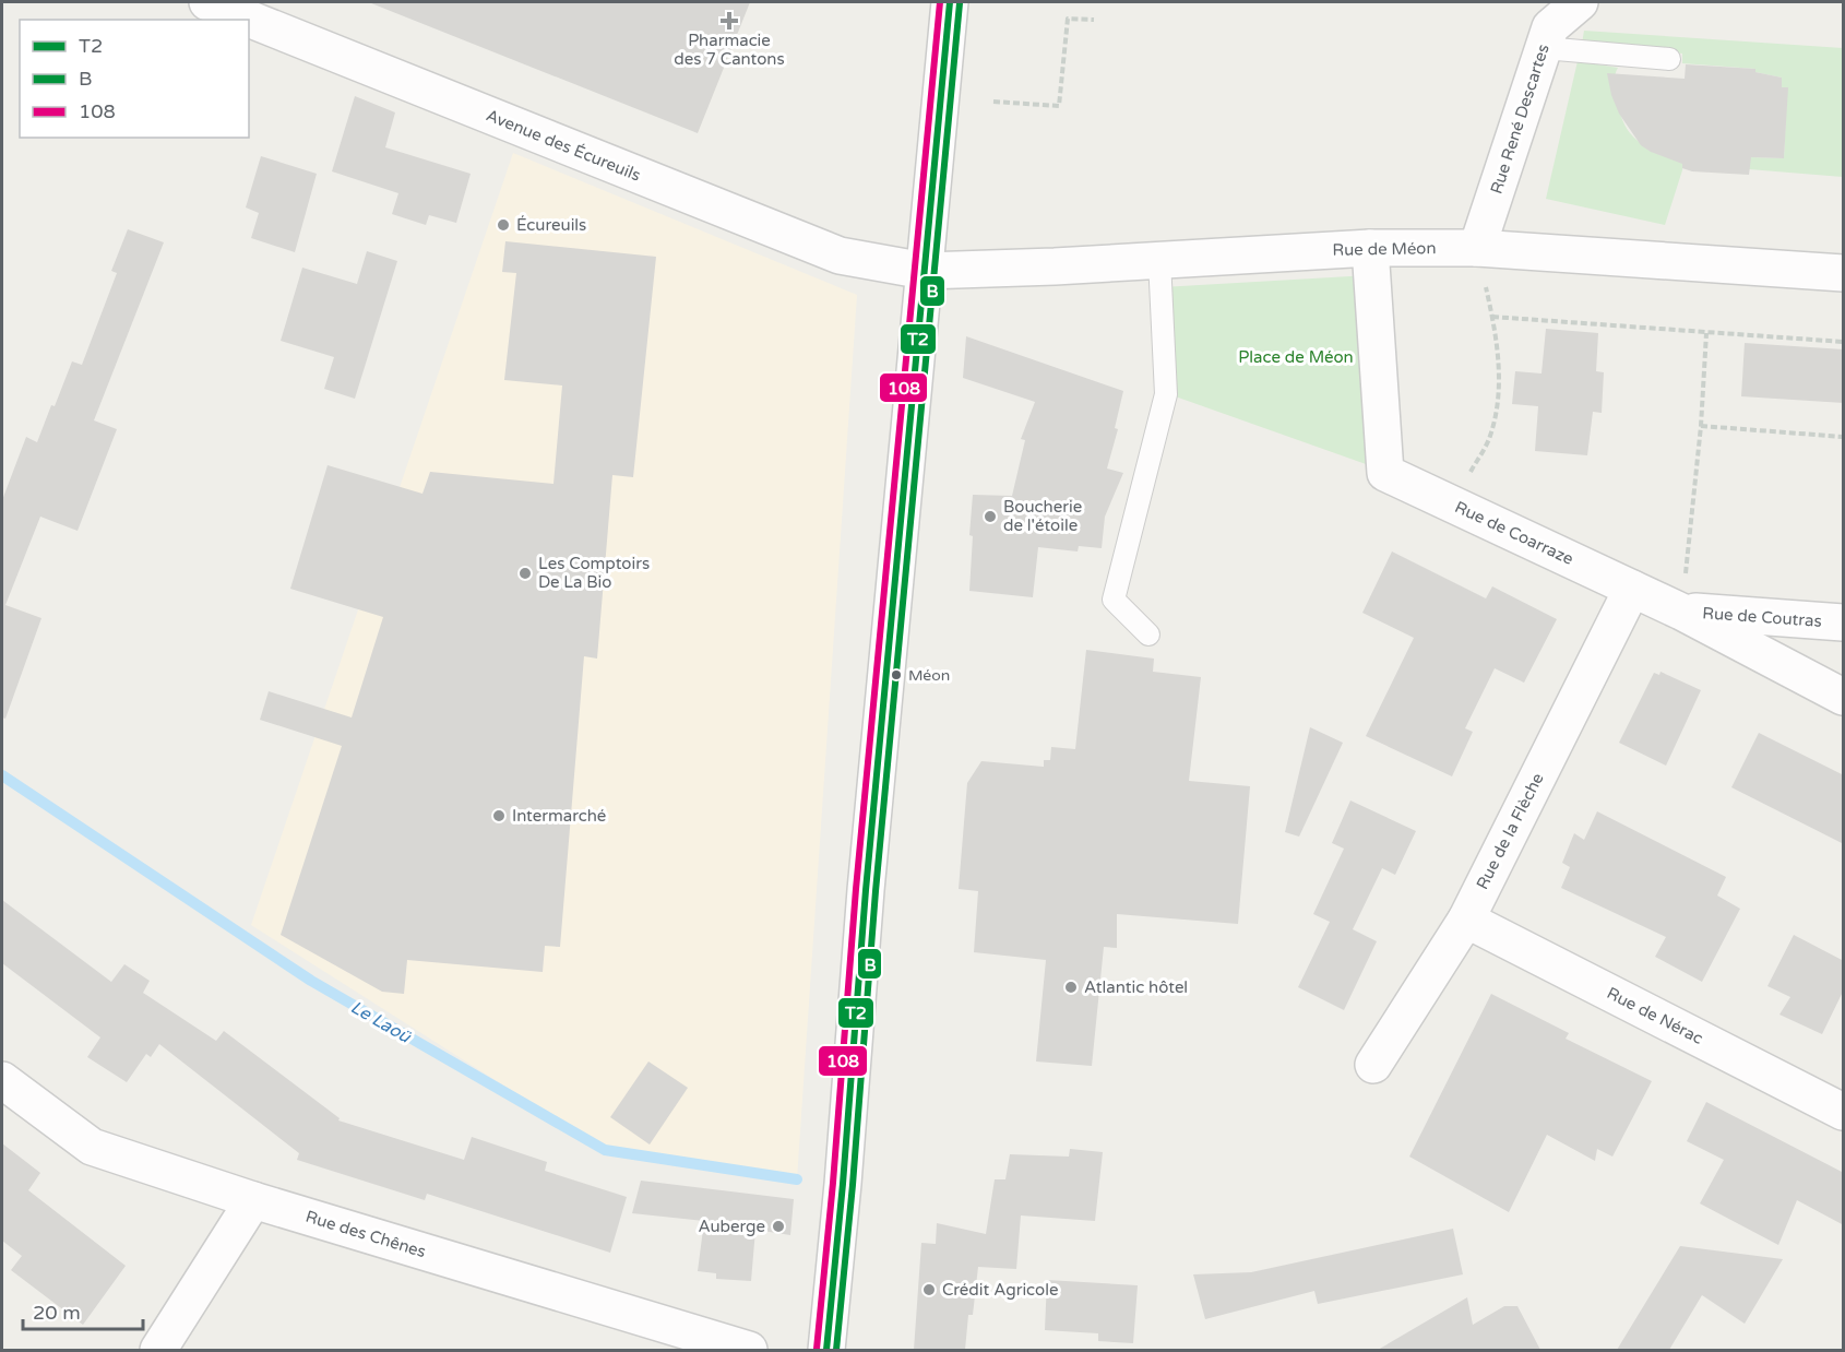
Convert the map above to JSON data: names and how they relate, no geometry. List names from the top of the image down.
{
  "streets": {
    "street": [
      "Rue René Descartes",
      "Avenue des Écureuils",
      "Rue de Méon",
      "Rue de Coarraze",
      "Rue de Coutras",
      "Rue de la Flèche",
      "Rue de Nérac",
      "Rue des Chênes"
    ]
  },
  "crossings": [
    ["Rue René Descartes", "Rue de Méon"],
    ["Avenue des Écureuils", "Rue de Méon"],
    ["Rue de Méon", "Rue de Coarraze"],
    ["Rue de Coarraze", "Rue de Coutras"],
    ["Rue de Coarraze", "Rue de la Flèche"],
    ["Rue de la Flèche", "Rue de Nérac"]
  ],
  "water": ["Le Laoü"],
  "parks": ["Place de Méon"],
  "places": {
    "health": ["Pharmacie des 7 Cantons"],
    "other": [
      "Écureuils",
      "Boucherie de l'étoile",
      "Les Comptoirs De La Bio",
      "Méon",
      "Intermarché",
      "Atlantic hôtel",
      "Auberge",
      "Crédit Agricole"
    ]
  },
  "lines": ["transit line T2", "transit line 108", "transit line B"],
  "legend": ["T2", "B", "108"],
  "scale_bar": "20 m"
}
